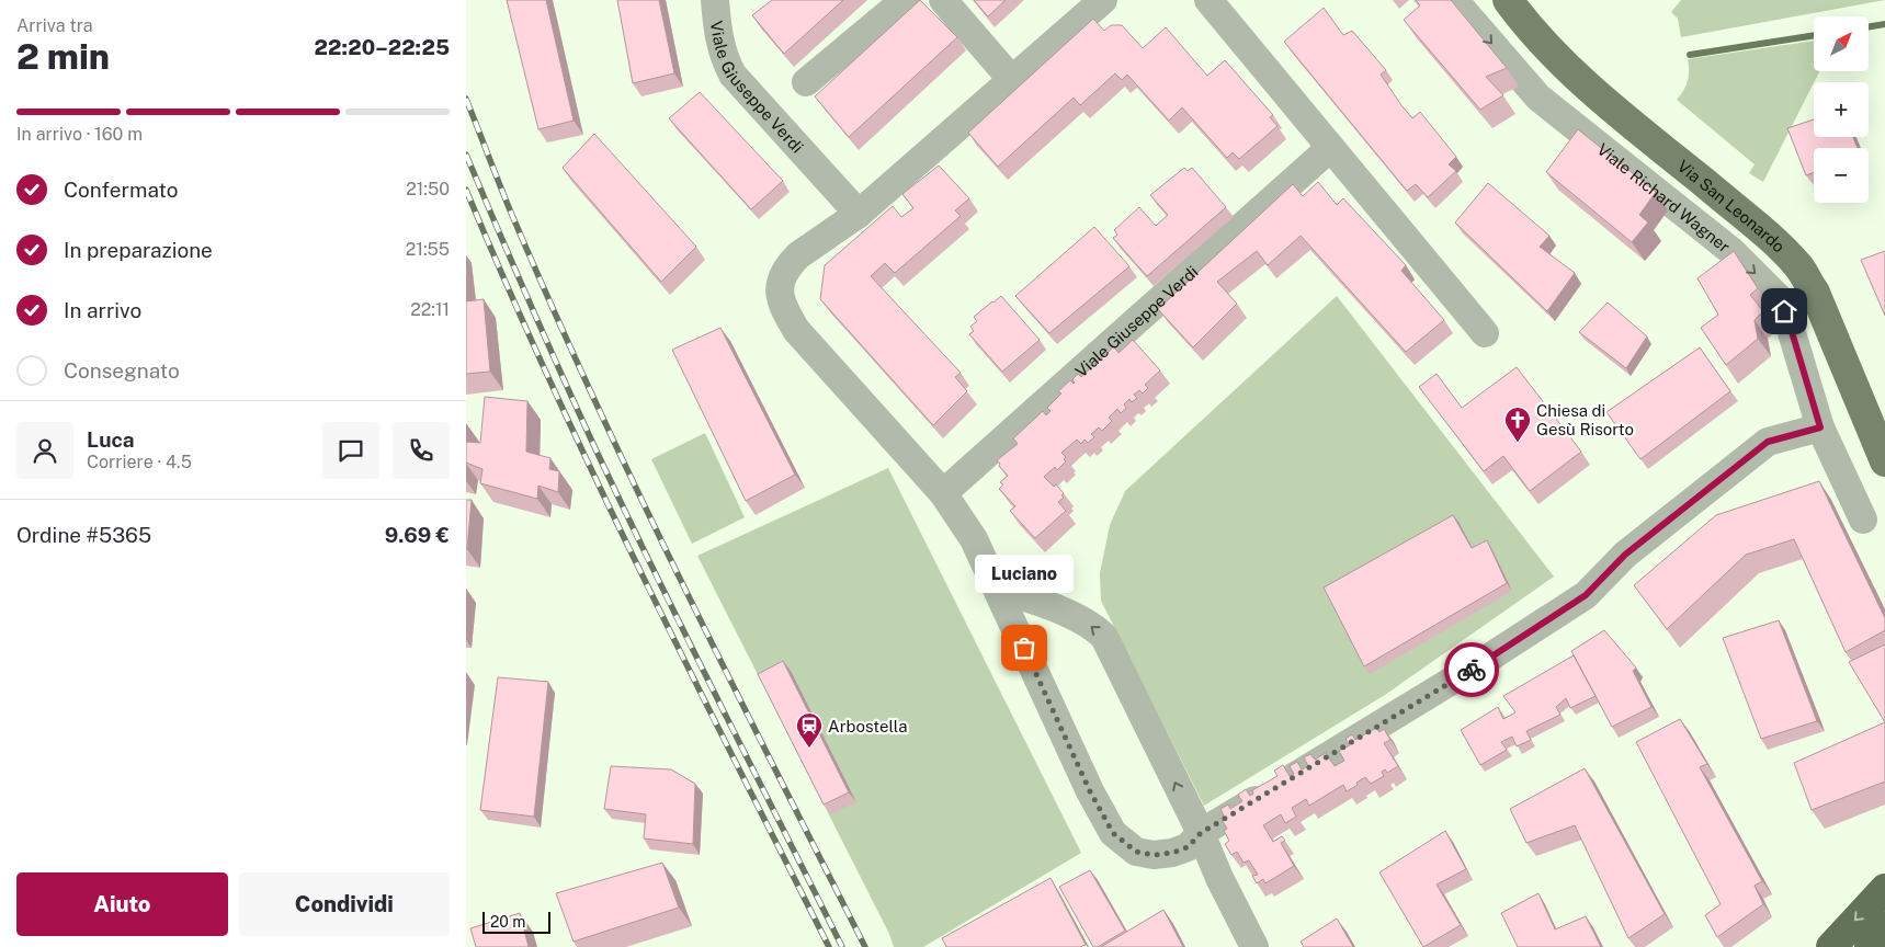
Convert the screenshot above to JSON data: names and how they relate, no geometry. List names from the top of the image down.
{
  "streets": {
    "main road": ["Via San Leonardo"],
    "street": ["Viale Giuseppe Verdi", "Viale Richard Wagner"]
  },
  "places": {
    "church": ["Chiesa di Gesù Risorto"],
    "other": ["Luciano"],
    "station": ["Arbostella"]
  },
  "scale_bar": "20 m",
  "north": "top right",
  "page": {
    "heading": ["2 min", "Arriva tra", "22:20–22:25"],
    "panel": [
      "Luca",
      "Corriere · 4.5",
      "Ordine #5365",
      "9.69 €"
    ],
    "map_buttons": ["+", "−"],
    "bar": "In arrivo · 160 m",
    "list": [
      ["Confermato", "21:50"],
      ["In preparazione", "21:55"],
      ["In arrivo", "22:11"],
      "Consegnato"
    ],
    "bubble": "Luciano",
    "buttons": ["Aiuto", "Condividi"],
    "scale": "20 m"
  }
}
